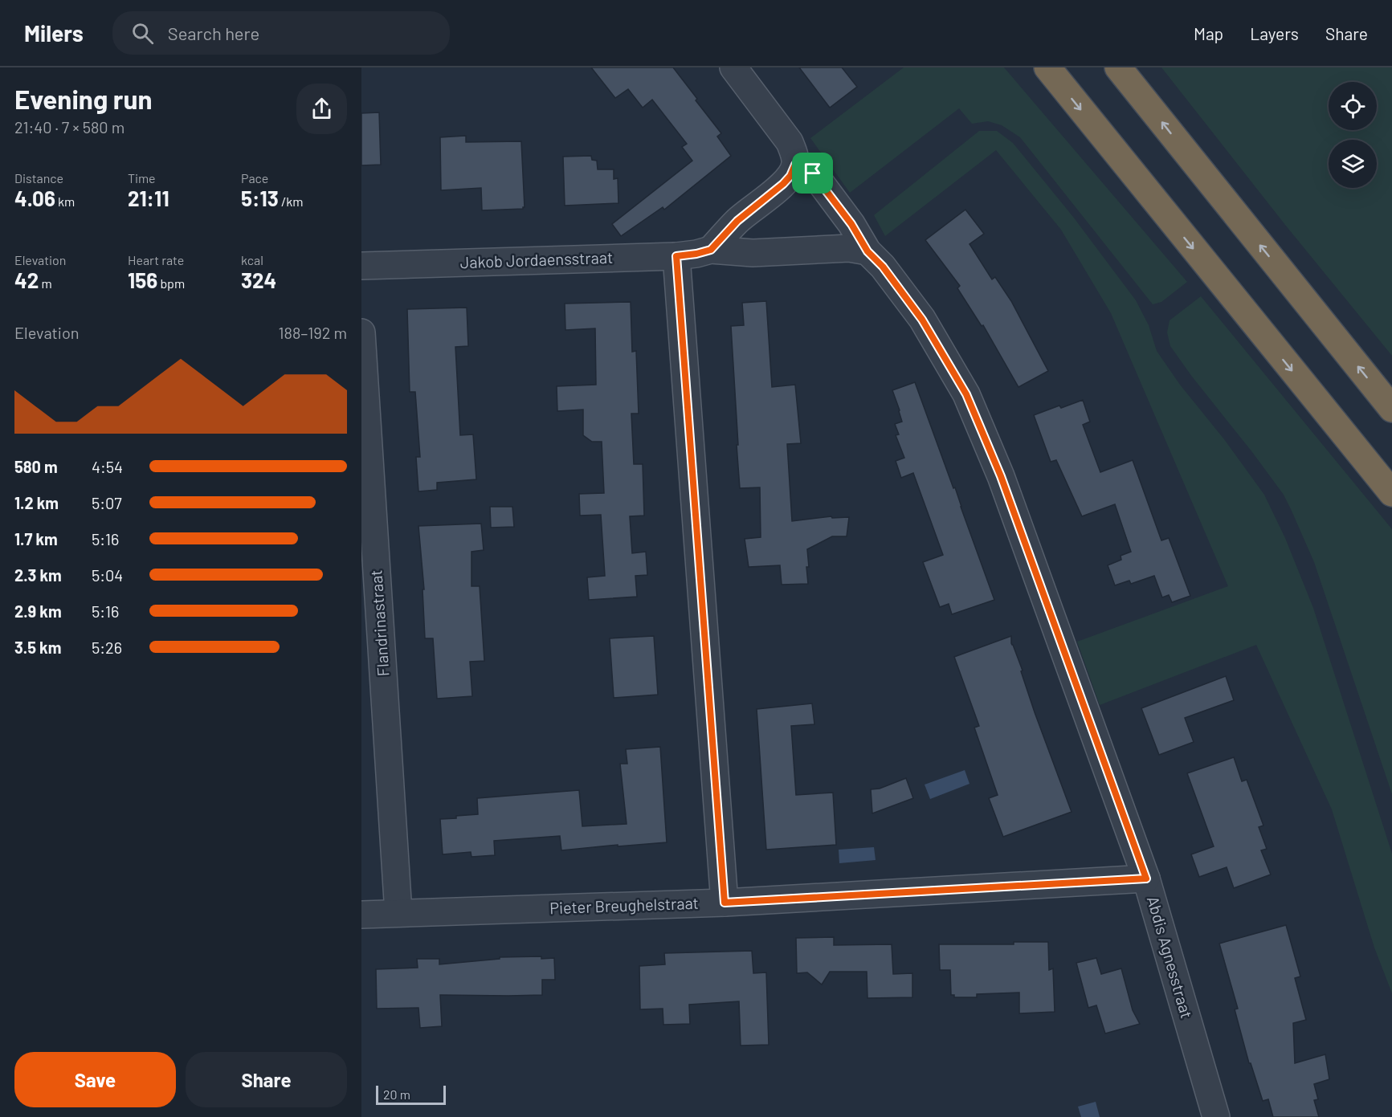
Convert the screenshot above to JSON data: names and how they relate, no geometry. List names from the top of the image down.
{
  "streets": {
    "street": [
      "Jakob Jordaensstraat",
      "Flandrinastraat",
      "Pieter Breughelstraat",
      "Abdis Agnesstraat"
    ]
  },
  "crossings": [
    ["Jakob Jordaensstraat", "Abdis Agnesstraat"],
    ["Flandrinastraat", "Pieter Breughelstraat"],
    ["Pieter Breughelstraat", "Abdis Agnesstraat"]
  ],
  "scale_bar": "20 m",
  "page": {
    "header": "Milers",
    "search": "Search here",
    "nav": ["Map", "Layers", "Share"],
    "heading": ["Evening run", "21:40 · 7 × 580 m"],
    "stats": [
      ["Distance", "4.06 km"],
      ["Time", "21:11"],
      ["Pace", "5:13 /km"],
      ["Elevation", "42 m"],
      ["Heart rate", "156 bpm"],
      ["kcal", "324"]
    ],
    "chart": ["Elevation", "188–192 m"],
    "list": [
      {
        "name": "580 m",
        "note": "4:54"
      },
      {
        "name": "1.2 km",
        "note": "5:07"
      },
      {
        "name": "1.7 km",
        "note": "5:16"
      },
      {
        "name": "2.3 km",
        "note": "5:04"
      },
      {
        "name": "2.9 km",
        "note": "5:16"
      },
      {
        "name": "3.5 km",
        "note": "5:26"
      }
    ],
    "buttons": ["Save", "Share"],
    "scale": "20 m"
  }
}
